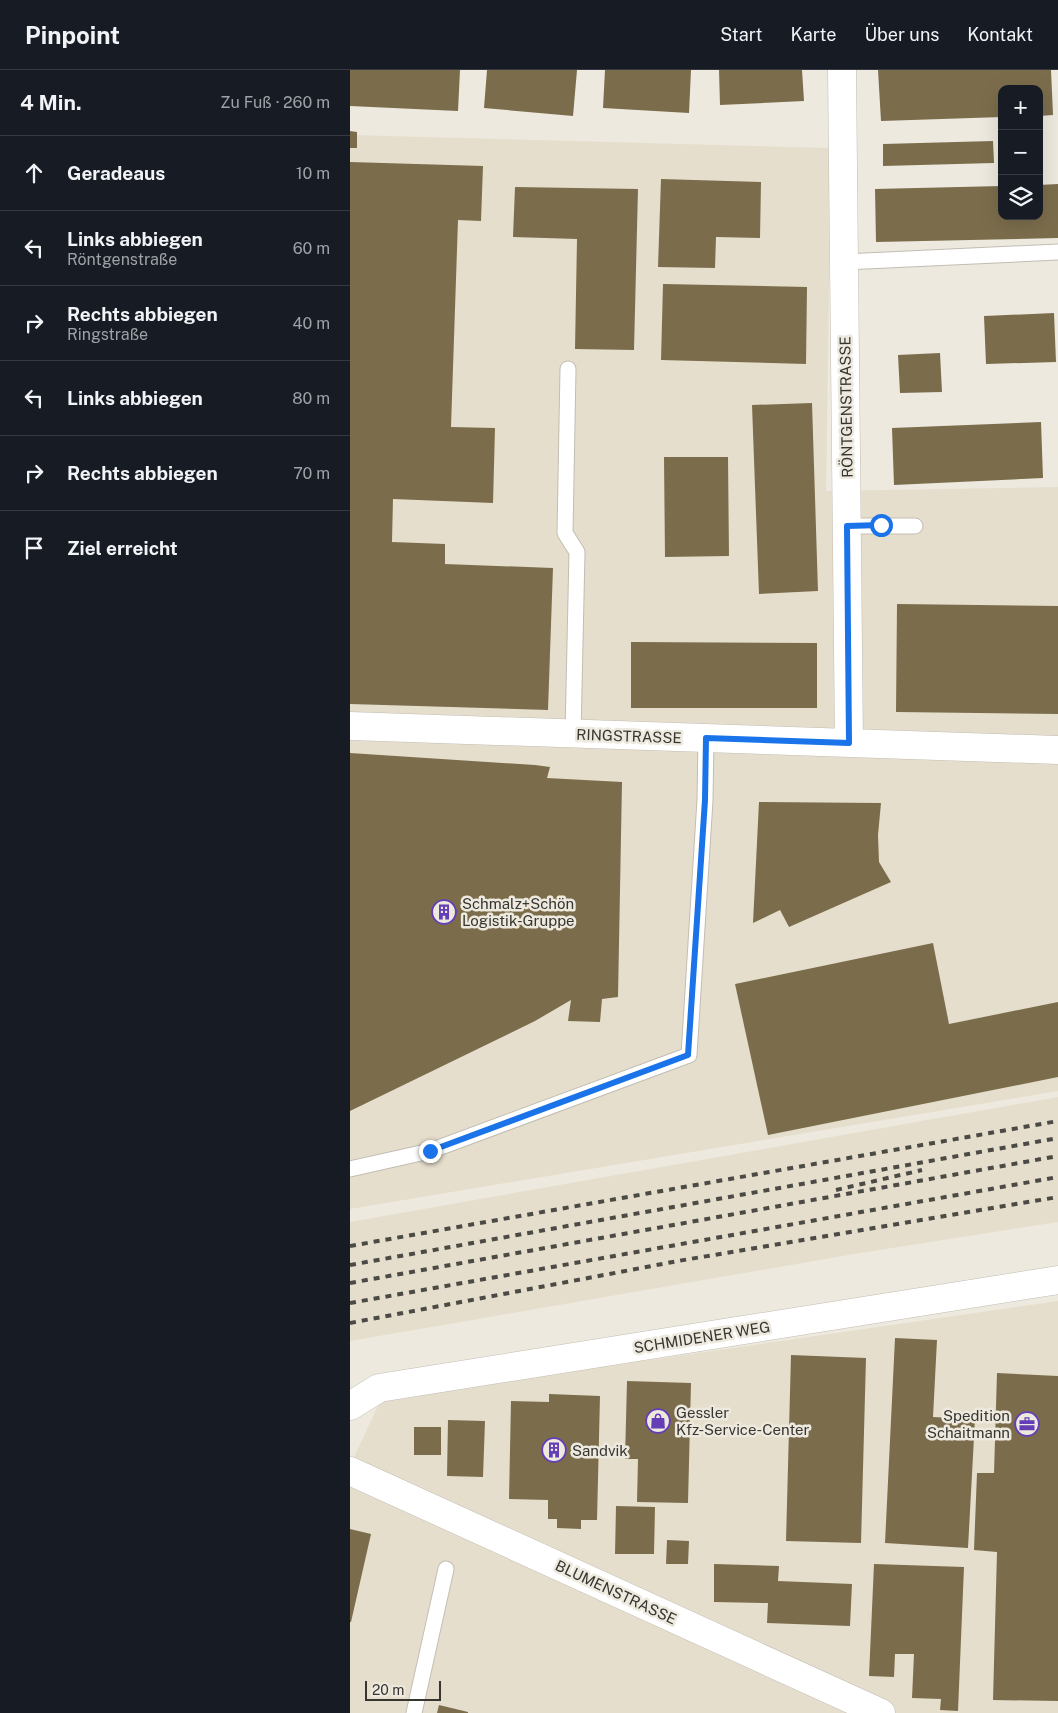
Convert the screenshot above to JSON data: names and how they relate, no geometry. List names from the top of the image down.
{
  "streets": {
    "street": [
      "RÖNTGENSTRASSE",
      "RINGSTRASSE",
      "SCHMIDENER WEG",
      "BLUMENSTRASSE"
    ]
  },
  "crossings": [
    ["RÖNTGENSTRASSE", "RINGSTRASSE"]
  ],
  "places": {
    "building": ["Schmalz+Schön Logistik-Gruppe", "Sandvik"],
    "shop": ["Gessler Kfz-Service-Center"],
    "office": ["Spedition Schaitmann"]
  },
  "scale_bar": "20 m",
  "page": {
    "header": "Pinpoint",
    "nav": [
      "Start",
      "Karte",
      "Über uns",
      "Kontakt"
    ],
    "heading": ["4 Min.", "Zu Fuß · 260 m"],
    "map_buttons": ["+", "−"],
    "list": [
      ["Geradeaus", "10 m"],
      ["Links abbiegen", "Röntgenstraße", "60 m"],
      ["Rechts abbiegen", "Ringstraße", "40 m"],
      ["Links abbiegen", "80 m"],
      ["Rechts abbiegen", "70 m"],
      "Ziel erreicht"
    ],
    "scale": "20 m"
  }
}
